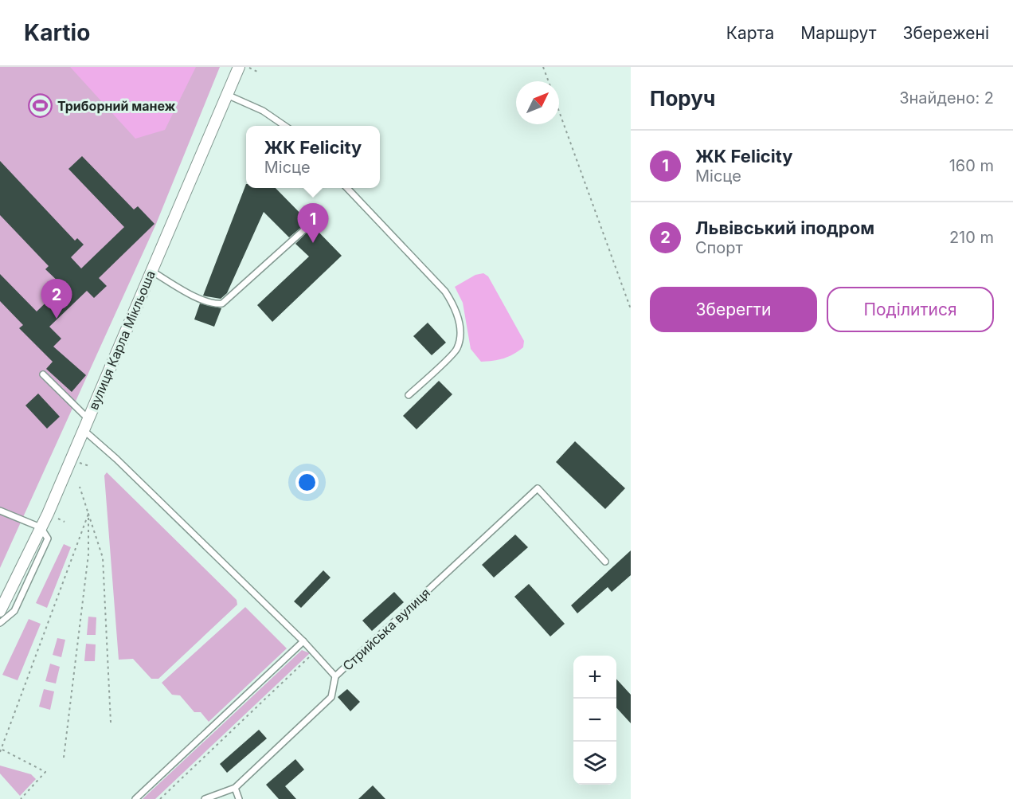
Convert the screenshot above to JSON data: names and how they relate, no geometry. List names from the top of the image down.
{
  "streets": {
    "street": ["вулиця Карла Мікльоша"],
    "lane": ["Стрийська вулиця"]
  },
  "crossings": [
    ["вулиця Карла Мікльоша", "Стрийська вулиця"]
  ],
  "places": {
    "sports": ["Триборний манеж"]
  },
  "north": "top right",
  "page": {
    "header": "Kartio",
    "nav": ["Карта", "Маршрут", "Збережені"],
    "heading": ["Поруч", "Знайдено: 2"],
    "popup": ["ЖК Felicity", "Місце"],
    "list": [
      {
        "mark": "1",
        "name": "ЖК Felicity",
        "note": "Місце",
        "value": "160 m"
      },
      {
        "mark": "2",
        "name": "Львівський іподром",
        "note": "Спорт",
        "value": "210 m"
      }
    ],
    "pins": ["1", "2"],
    "buttons": ["Зберегти", "Поділитися"],
    "map_buttons": ["+", "−"]
  }
}
